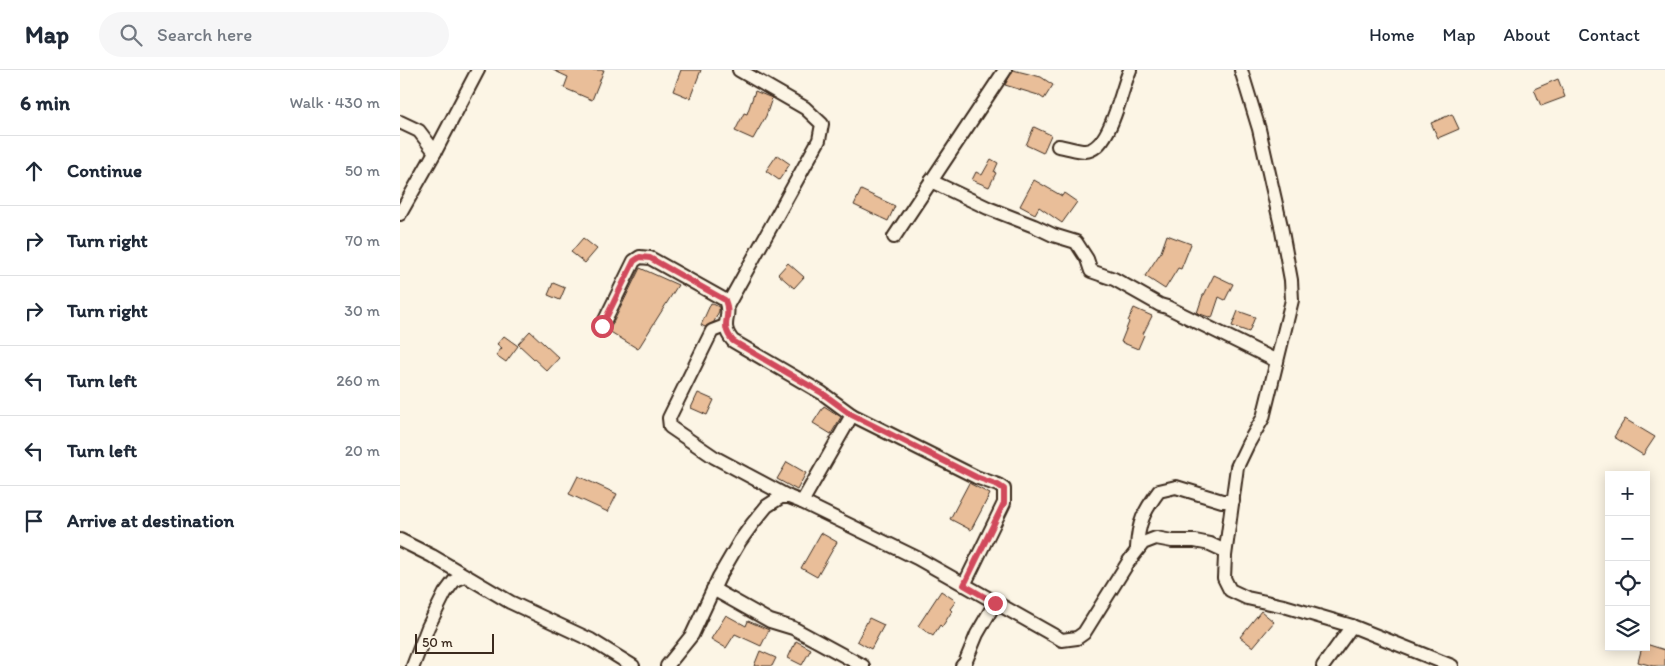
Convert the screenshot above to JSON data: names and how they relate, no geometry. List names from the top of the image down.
{
  "scale_bar": "50 m",
  "page": {
    "header": "Map",
    "search": "Search here",
    "nav": [
      "Home",
      "Map",
      "About",
      "Contact"
    ],
    "heading": ["6 min", "Walk · 430 m"],
    "list": [
      ["Continue", "50 m"],
      ["Turn right", "70 m"],
      ["Turn right", "30 m"],
      ["Turn left", "260 m"],
      ["Turn left", "20 m"],
      "Arrive at destination"
    ],
    "map_buttons": ["+", "−"],
    "scale": "50 m"
  }
}
